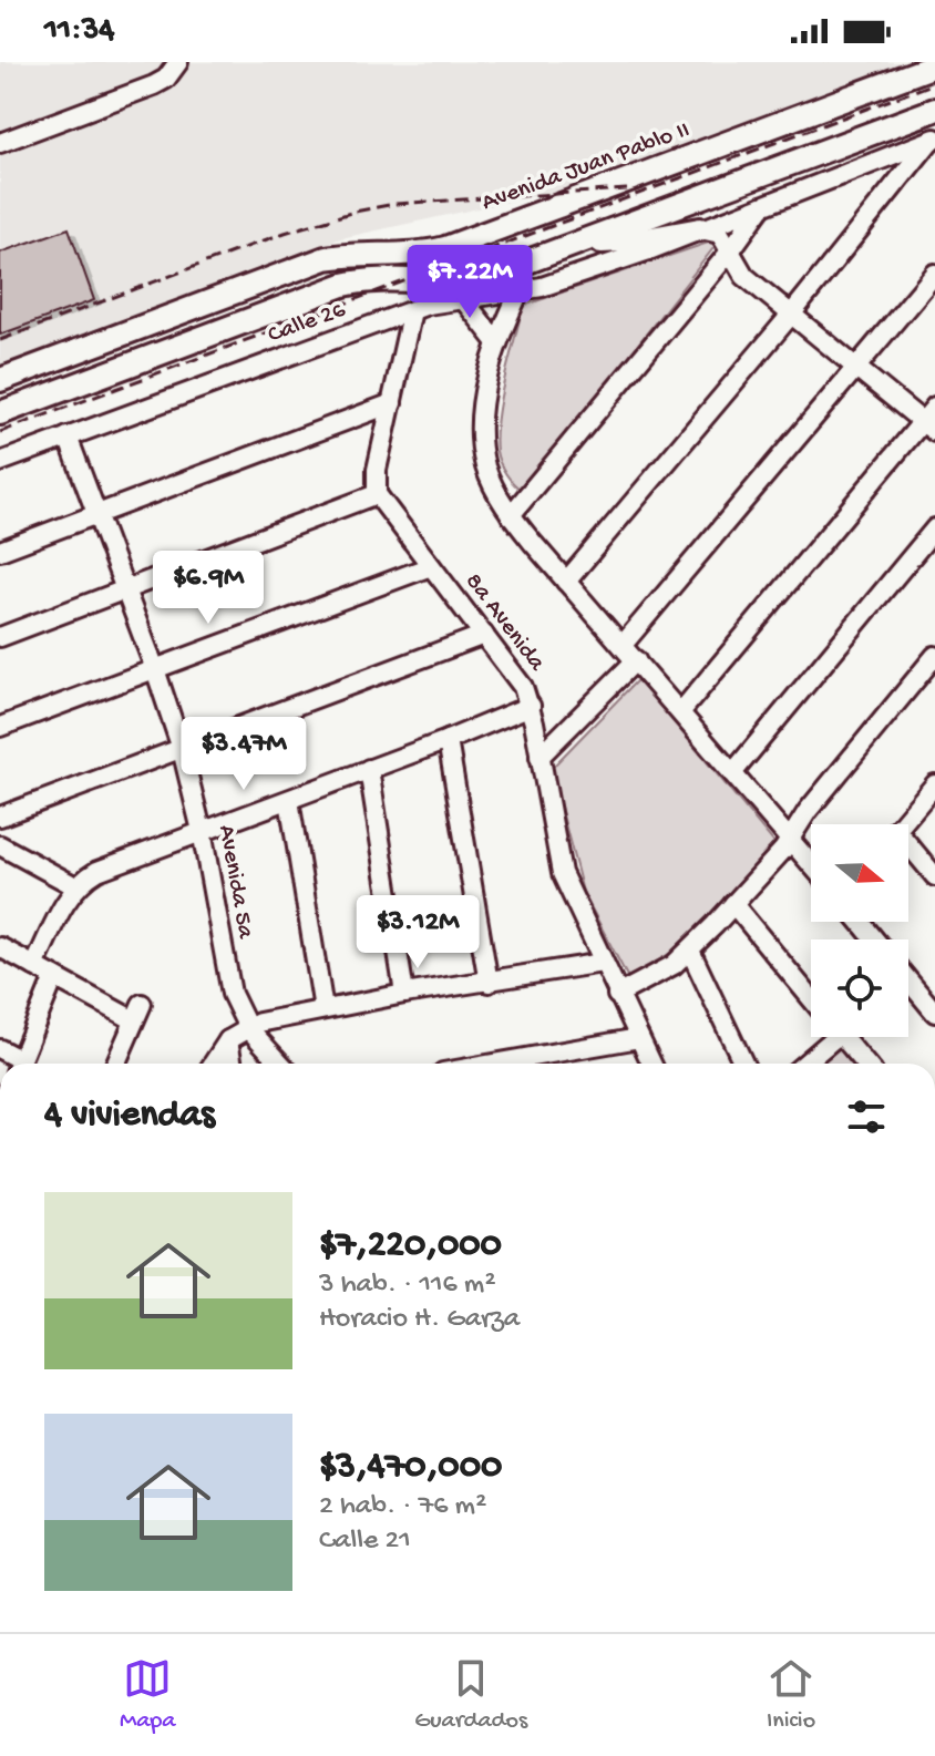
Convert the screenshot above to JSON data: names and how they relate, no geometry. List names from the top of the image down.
{
  "streets": {
    "main road": ["Avenida Juan Pablo II"],
    "street": ["Calle 26", "8a Avenida", "Avenida 5a"]
  },
  "crossings": [
    ["Calle 26", "Avenida 5a"]
  ],
  "north": "right",
  "page": {
    "status": "11:34",
    "price": [
      "$7.22M",
      "$6.9M",
      "$3.47M",
      "$3.12M"
    ],
    "heading": "4 viviendas",
    "list": [
      {
        "name": "$7,220,000",
        "note": "3 hab. · 116 m² · Horacio H. Garza"
      },
      {
        "name": "$3,470,000",
        "note": "2 hab. · 76 m² · Calle 21"
      }
    ],
    "tabs": ["Mapa", "Guardados", "Inicio"]
  }
}
